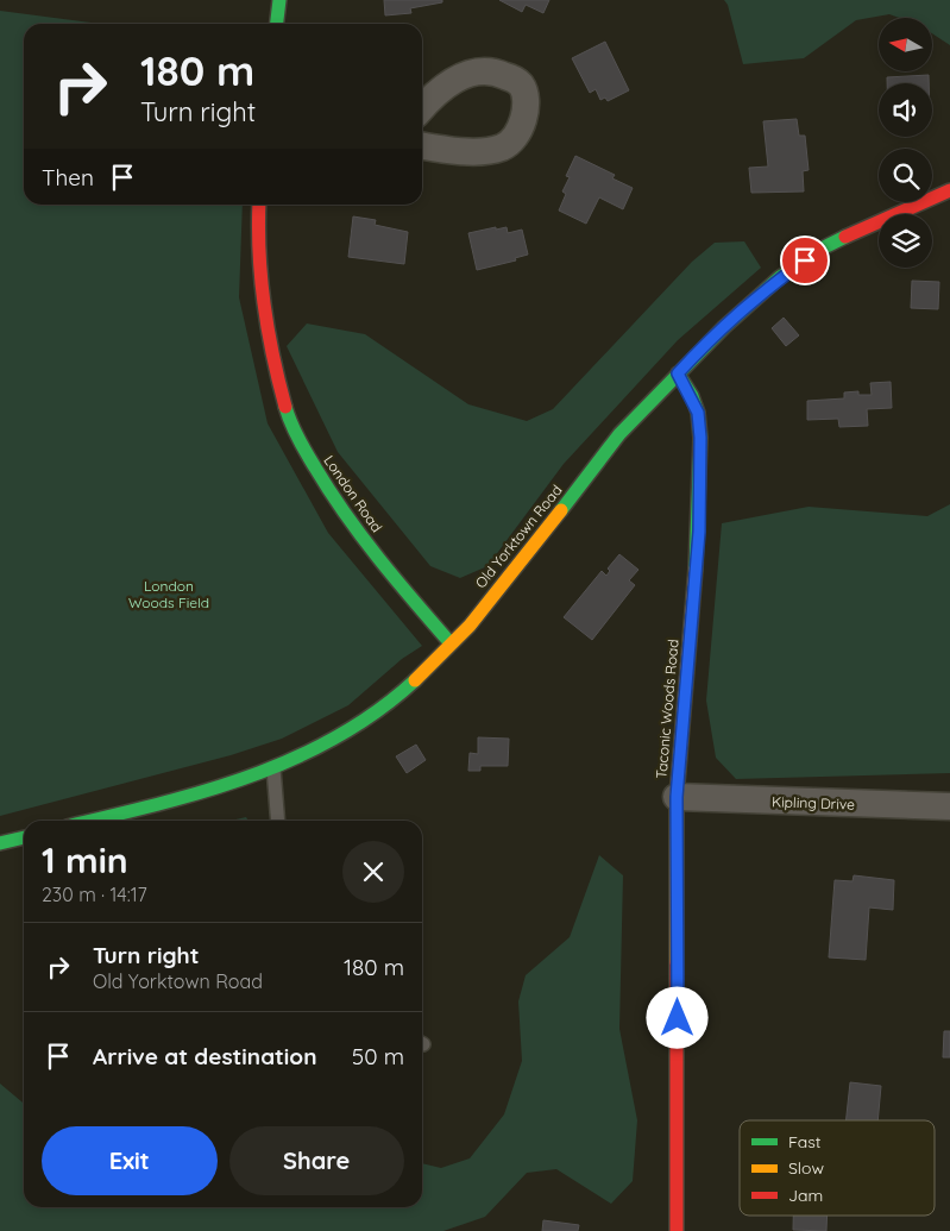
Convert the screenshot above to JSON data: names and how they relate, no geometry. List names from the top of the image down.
{
  "streets": {
    "street": [
      "London Road",
      "Old Yorktown Road",
      "Taconic Woods Road",
      "Kipling Drive"
    ]
  },
  "crossings": [
    ["London Road", "Old Yorktown Road"],
    ["Old Yorktown Road", "Taconic Woods Road"],
    ["Taconic Woods Road", "Kipling Drive"]
  ],
  "parks": ["London Woods Field"],
  "legend": ["Fast", "Slow", "Jam"],
  "north": "left",
  "page": {
    "turn": ["180 m", "Turn right"],
    "then": "Then",
    "heading": ["1 min", "230 m · 14:17"],
    "list": [
      {
        "name": "Turn right",
        "note": "Old Yorktown Road",
        "value": "180 m"
      },
      {
        "name": "Arrive at destination",
        "value": "50 m"
      }
    ],
    "buttons": ["Exit", "Share"]
  }
}
